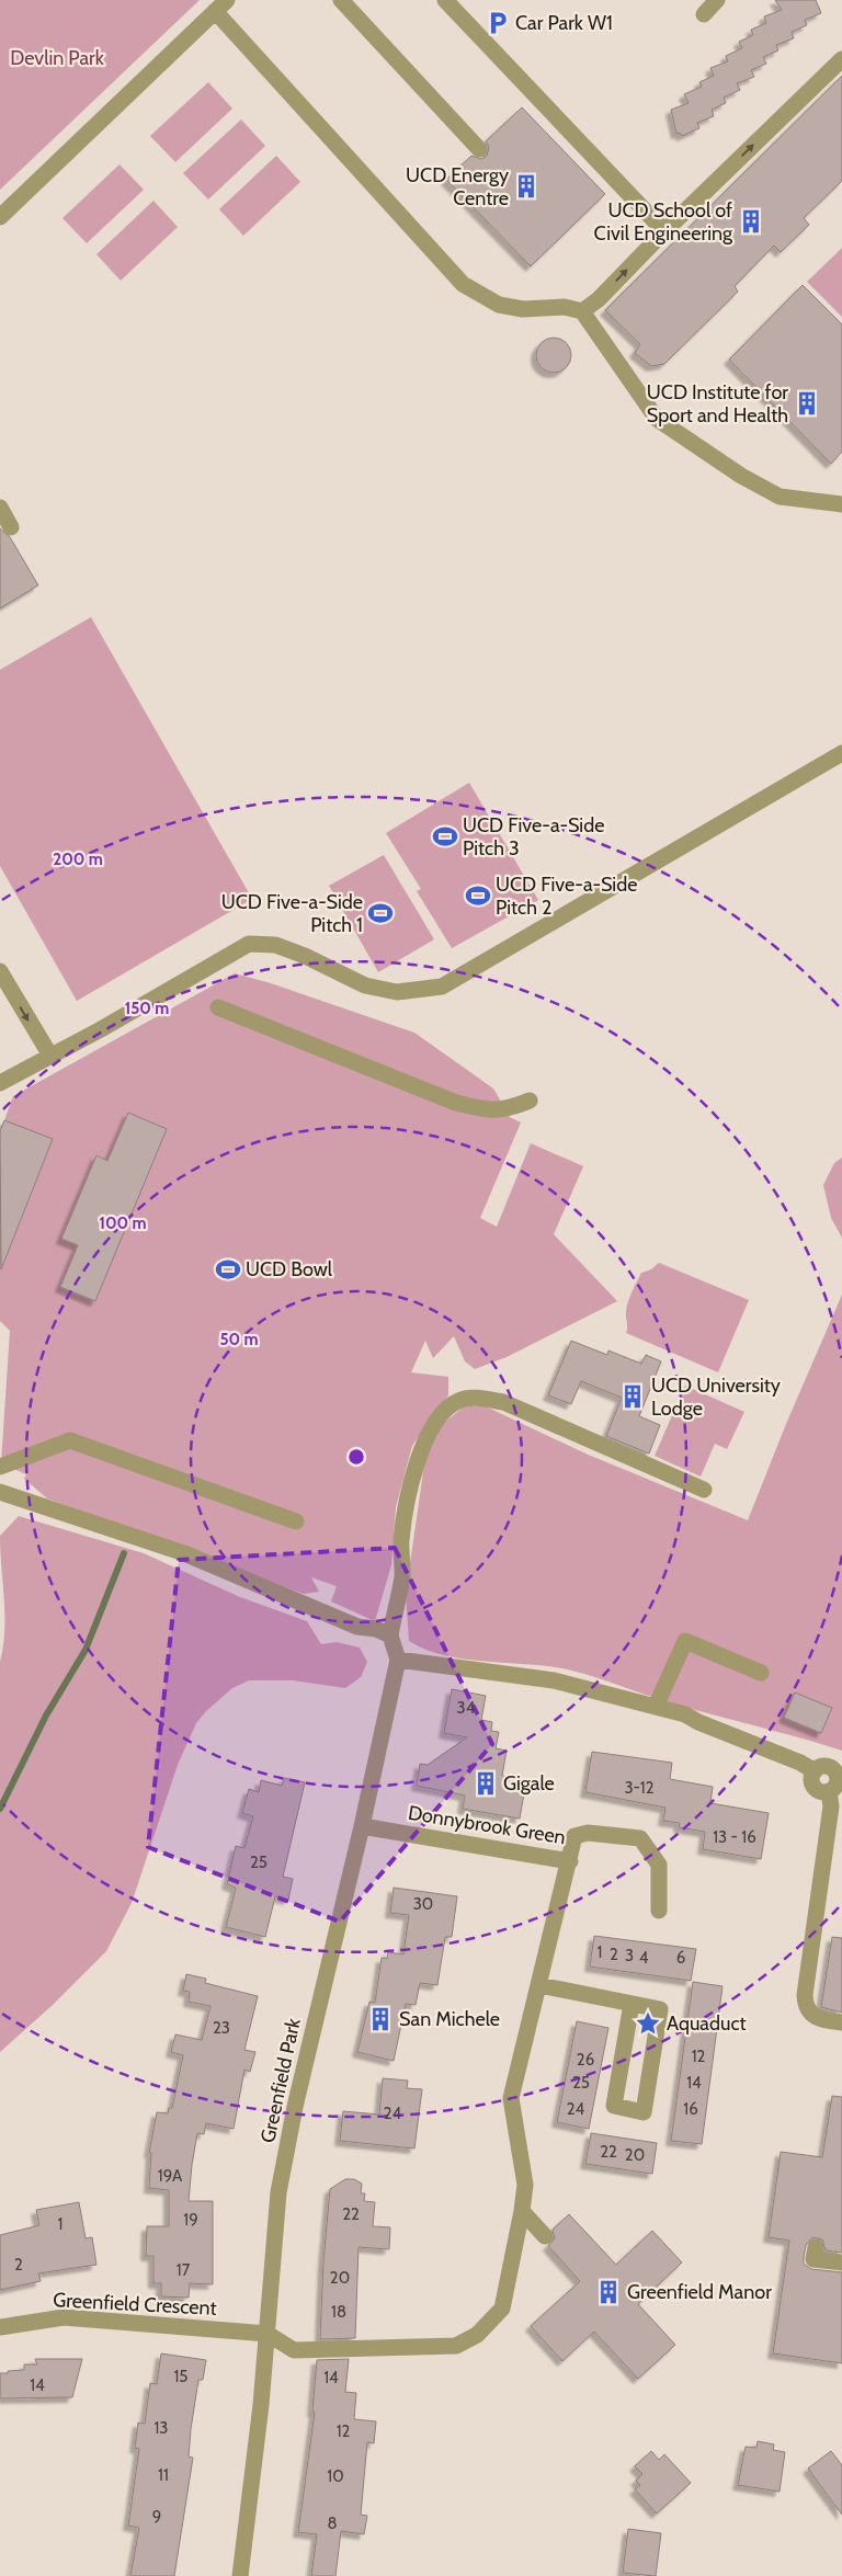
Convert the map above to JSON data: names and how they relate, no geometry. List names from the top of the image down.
{
  "streets": {
    "street": ["Donnybrook Green", "Greenfield Park", "Greenfield Crescent"]
  },
  "crossings": [
    ["Donnybrook Green", "Greenfield Park"],
    ["Greenfield Park", "Greenfield Crescent"]
  ],
  "parks": ["Devlin Park"],
  "places": {
    "parking": ["Car Park W1"],
    "building": [
      "UCD Energy Centre",
      "UCD School of Civil Engineering",
      "UCD Institute for Sport and Health",
      "UCD University Lodge",
      "Gigale",
      "San Michele",
      "Greenfield Manor"
    ],
    "sports": [
      "UCD Five-a-Side Pitch 3",
      "UCD Five-a-Side Pitch 2",
      "UCD Five-a-Side Pitch 1",
      "UCD Bowl"
    ],
    "place": ["Aquaduct"]
  },
  "house_numbers": [
    "34",
    "3-12",
    "13 - 16",
    "25",
    "30",
    "1",
    "2",
    "3",
    "4",
    "6",
    "23",
    "12",
    "26",
    "25",
    "14",
    "24",
    "16",
    "24",
    "22",
    "20",
    "19A",
    "22",
    "19",
    "1",
    "2",
    "17",
    "20",
    "18",
    "15",
    "14",
    "14",
    "13",
    "12",
    "11",
    "10",
    "9",
    "8"
  ],
  "rings": [
    "200 m",
    "150 m",
    "100 m",
    "50 m"
  ]
}
